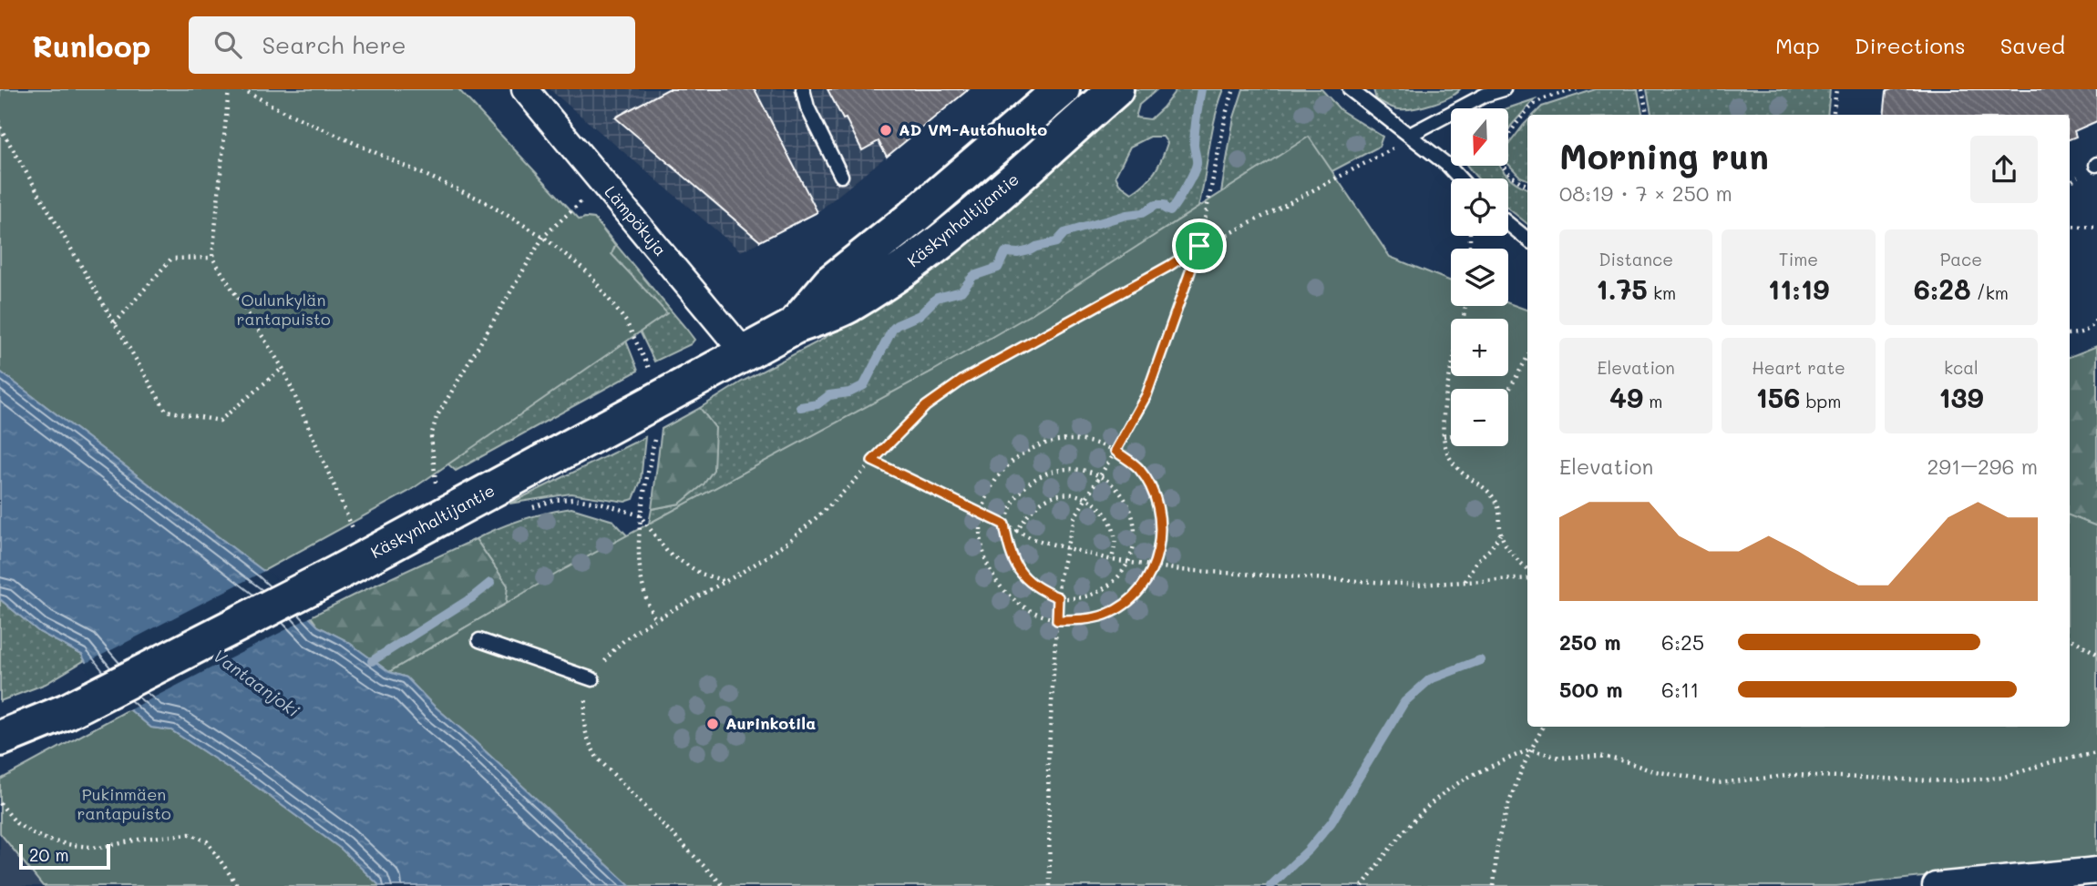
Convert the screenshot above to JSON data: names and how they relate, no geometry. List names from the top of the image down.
{
  "streets": {
    "main road": ["Käskynhaltijantie"],
    "street": ["Lämpökuja"]
  },
  "crossings": [
    ["Käskynhaltijantie", "Lämpökuja"]
  ],
  "water": ["Vantaanjoki"],
  "parks": ["Oulunkylän rantapuisto", "Pukinmäen rantapuisto"],
  "places": ["AD VM-Autohuolto", "Aurinkotila"],
  "scale_bar": "20 m",
  "north": "bottom",
  "page": {
    "header": "Runloop",
    "search": "Search here",
    "nav": ["Map", "Directions", "Saved"],
    "map_buttons": ["+", "−"],
    "heading": ["Morning run", "08:19 · 7 × 250 m"],
    "stats": [
      ["Distance", "1.75 km"],
      ["Time", "11:19"],
      ["Pace", "6:28 /km"],
      ["Elevation", "49 m"],
      ["Heart rate", "156 bpm"],
      ["kcal", "139"]
    ],
    "chart": ["Elevation", "291–296 m"],
    "list": [
      {
        "name": "250 m",
        "note": "6:25"
      },
      {
        "name": "500 m",
        "note": "6:11"
      }
    ],
    "scale": "20 m"
  }
}
